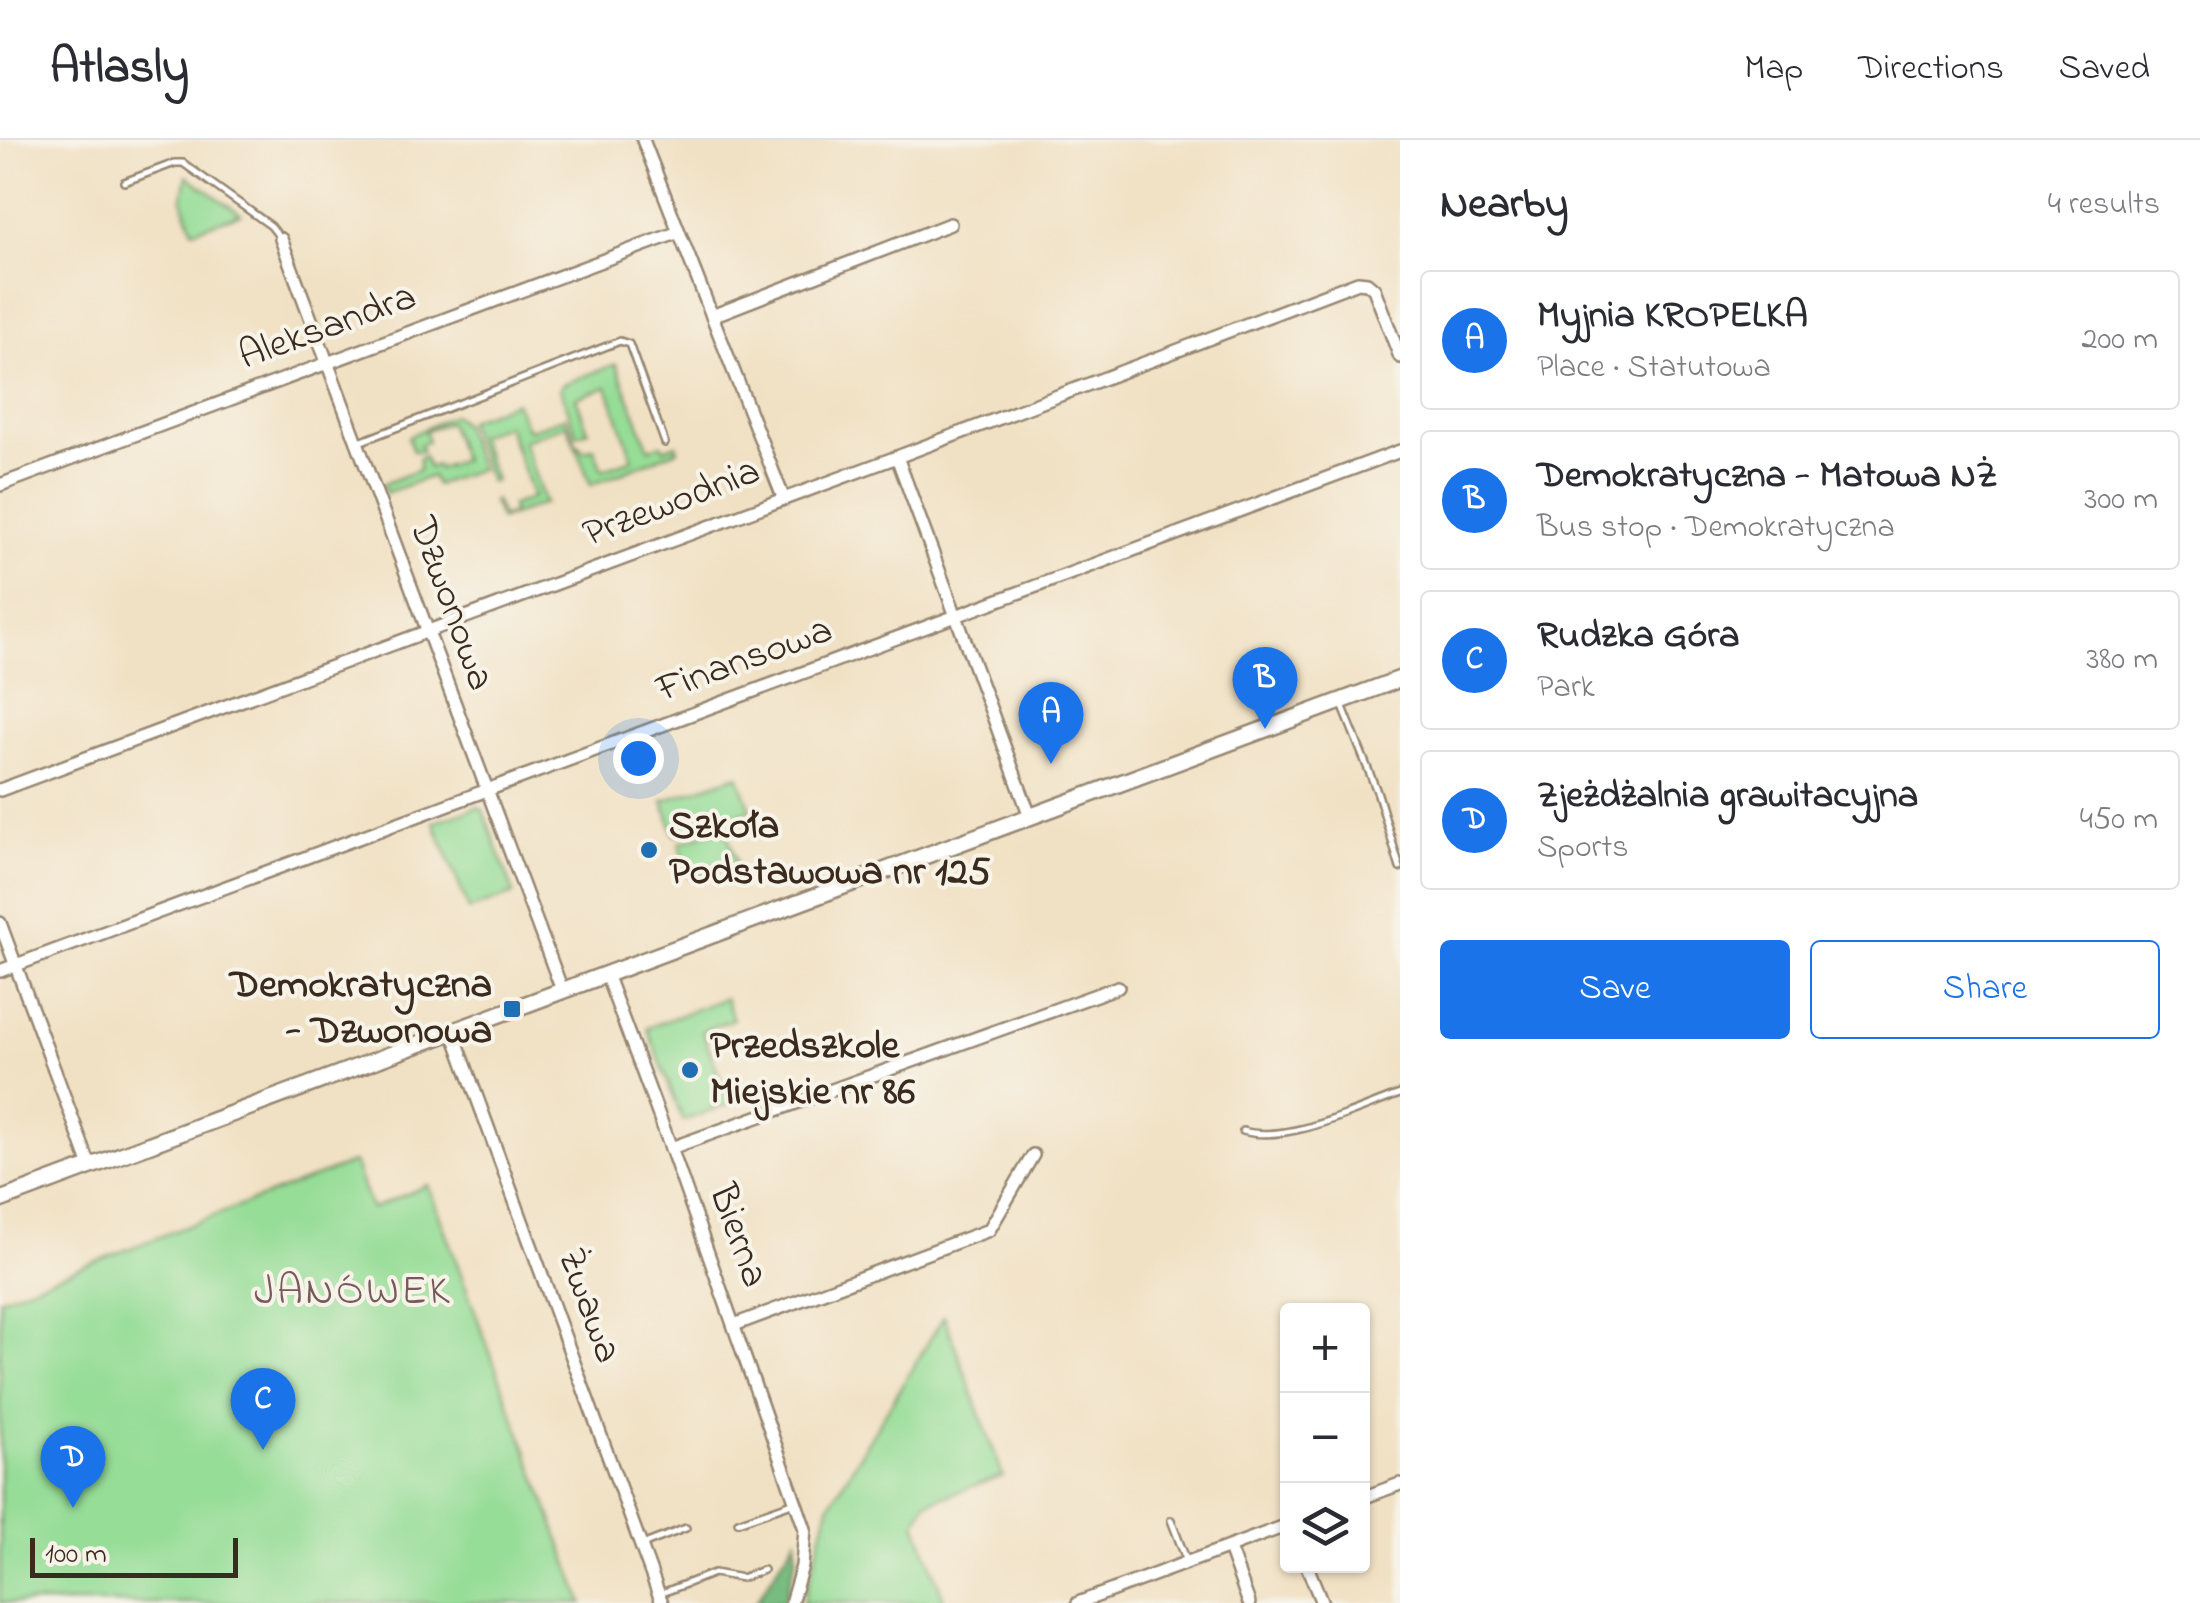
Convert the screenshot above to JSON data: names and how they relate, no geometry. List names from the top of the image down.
{
  "streets": {
    "street": [
      "Aleksandra",
      "Przewodnia",
      "Dzwonowa",
      "Finansowa",
      "Bierna",
      "Żwawa"
    ]
  },
  "crossings": [
    ["Aleksandra", "Dzwonowa"],
    ["Przewodnia", "Dzwonowa"],
    ["Dzwonowa", "Finansowa"]
  ],
  "districts": ["JANÓWEK"],
  "places": {
    "other": ["Szkoła Podstawowa nr 125", "Przedszkole Miejskie nr 86"],
    "transit": ["Demokratyczna - Dzwonowa"]
  },
  "scale_bar": "100 m",
  "page": {
    "header": "Atlasly",
    "nav": ["Map", "Directions", "Saved"],
    "heading": ["Nearby", "4 results"],
    "list": [
      {
        "mark": "A",
        "name": "Myjnia KROPELKA",
        "note": "Place · Statutowa",
        "value": "200 m"
      },
      {
        "mark": "B",
        "name": "Demokratyczna - Matowa NŻ",
        "note": "Bus stop · Demokratyczna",
        "value": "300 m"
      },
      {
        "mark": "C",
        "name": "Rudzka Góra",
        "note": "Park",
        "value": "380 m"
      },
      {
        "mark": "D",
        "name": "Zjeżdżalnia grawitacyjna",
        "note": "Sports",
        "value": "450 m"
      }
    ],
    "pins": [
      "B",
      "A",
      "C",
      "D"
    ],
    "buttons": ["Save", "Share"],
    "map_buttons": ["+", "−"],
    "scale": "100 m"
  }
}
